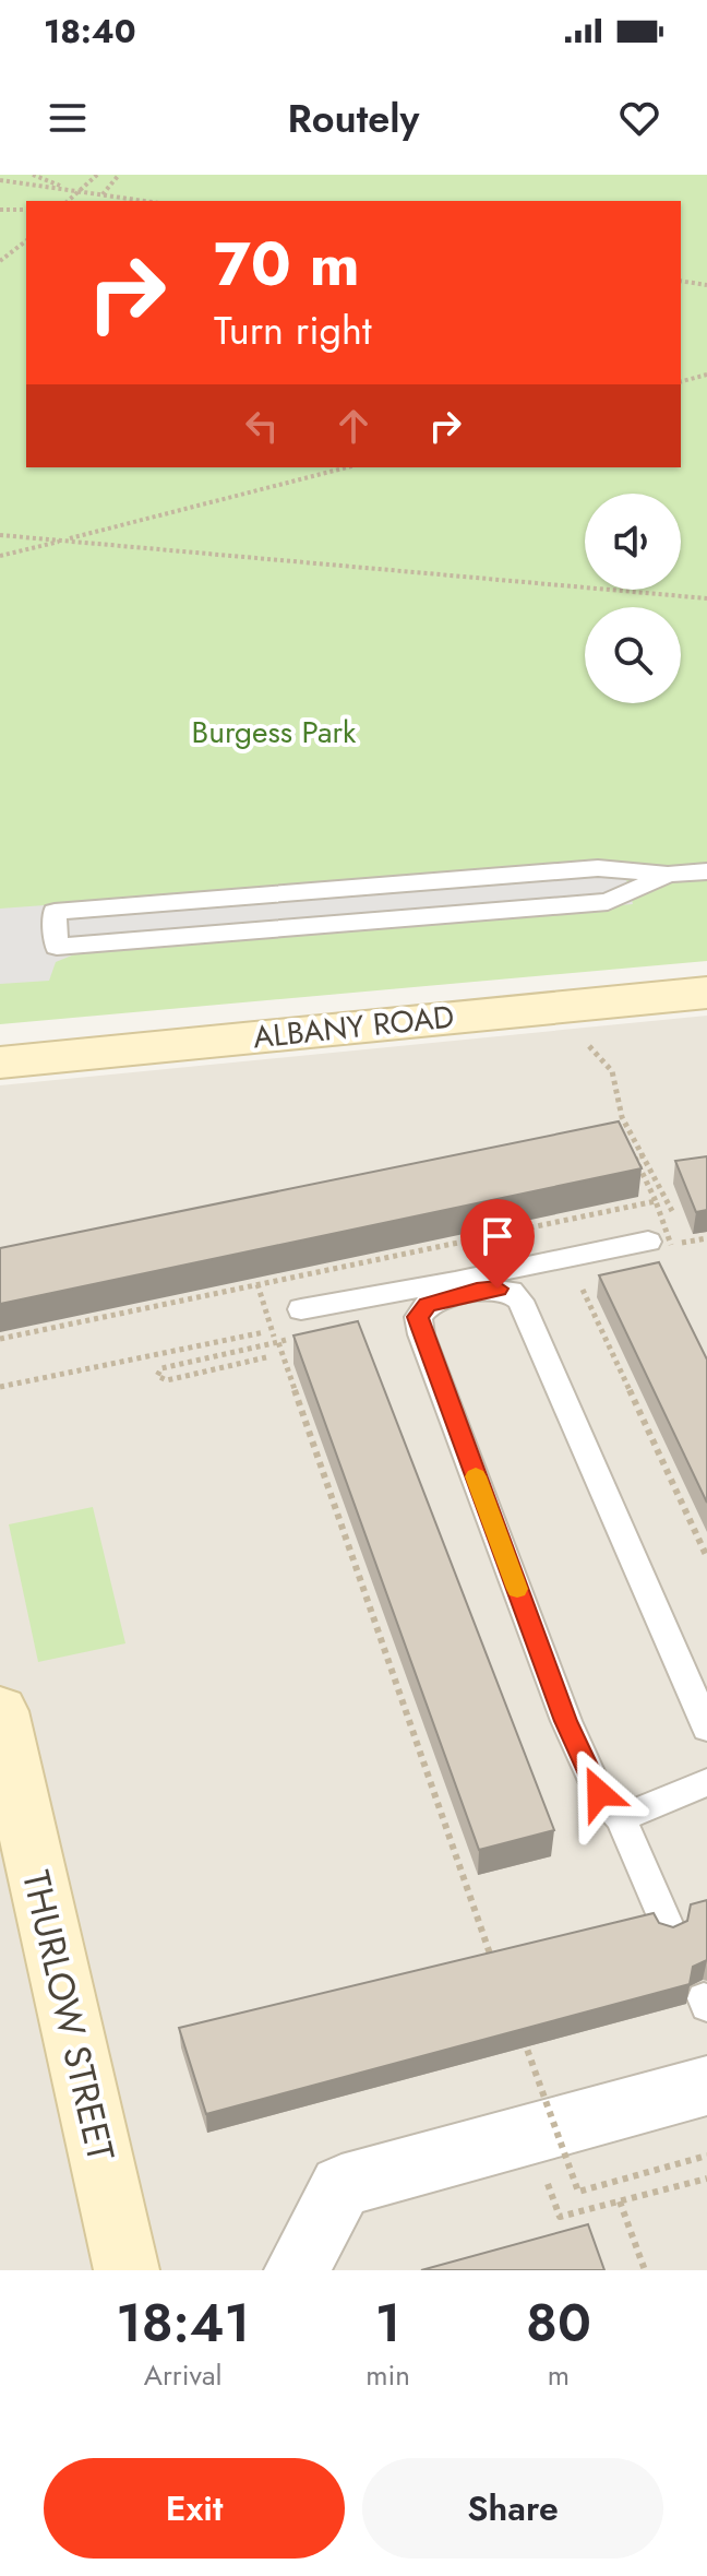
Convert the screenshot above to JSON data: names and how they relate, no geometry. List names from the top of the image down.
{
  "streets": {
    "main road": ["ALBANY ROAD", "THURLOW STREET"]
  },
  "parks": ["Burgess Park"],
  "page": {
    "status": "18:40",
    "header": "Routely",
    "turn": ["70 m", "Turn right"],
    "eta": [
      "18:41",
      "Arrival",
      "1",
      "min",
      "80",
      "m"
    ],
    "buttons": ["Exit", "Share"]
  }
}
